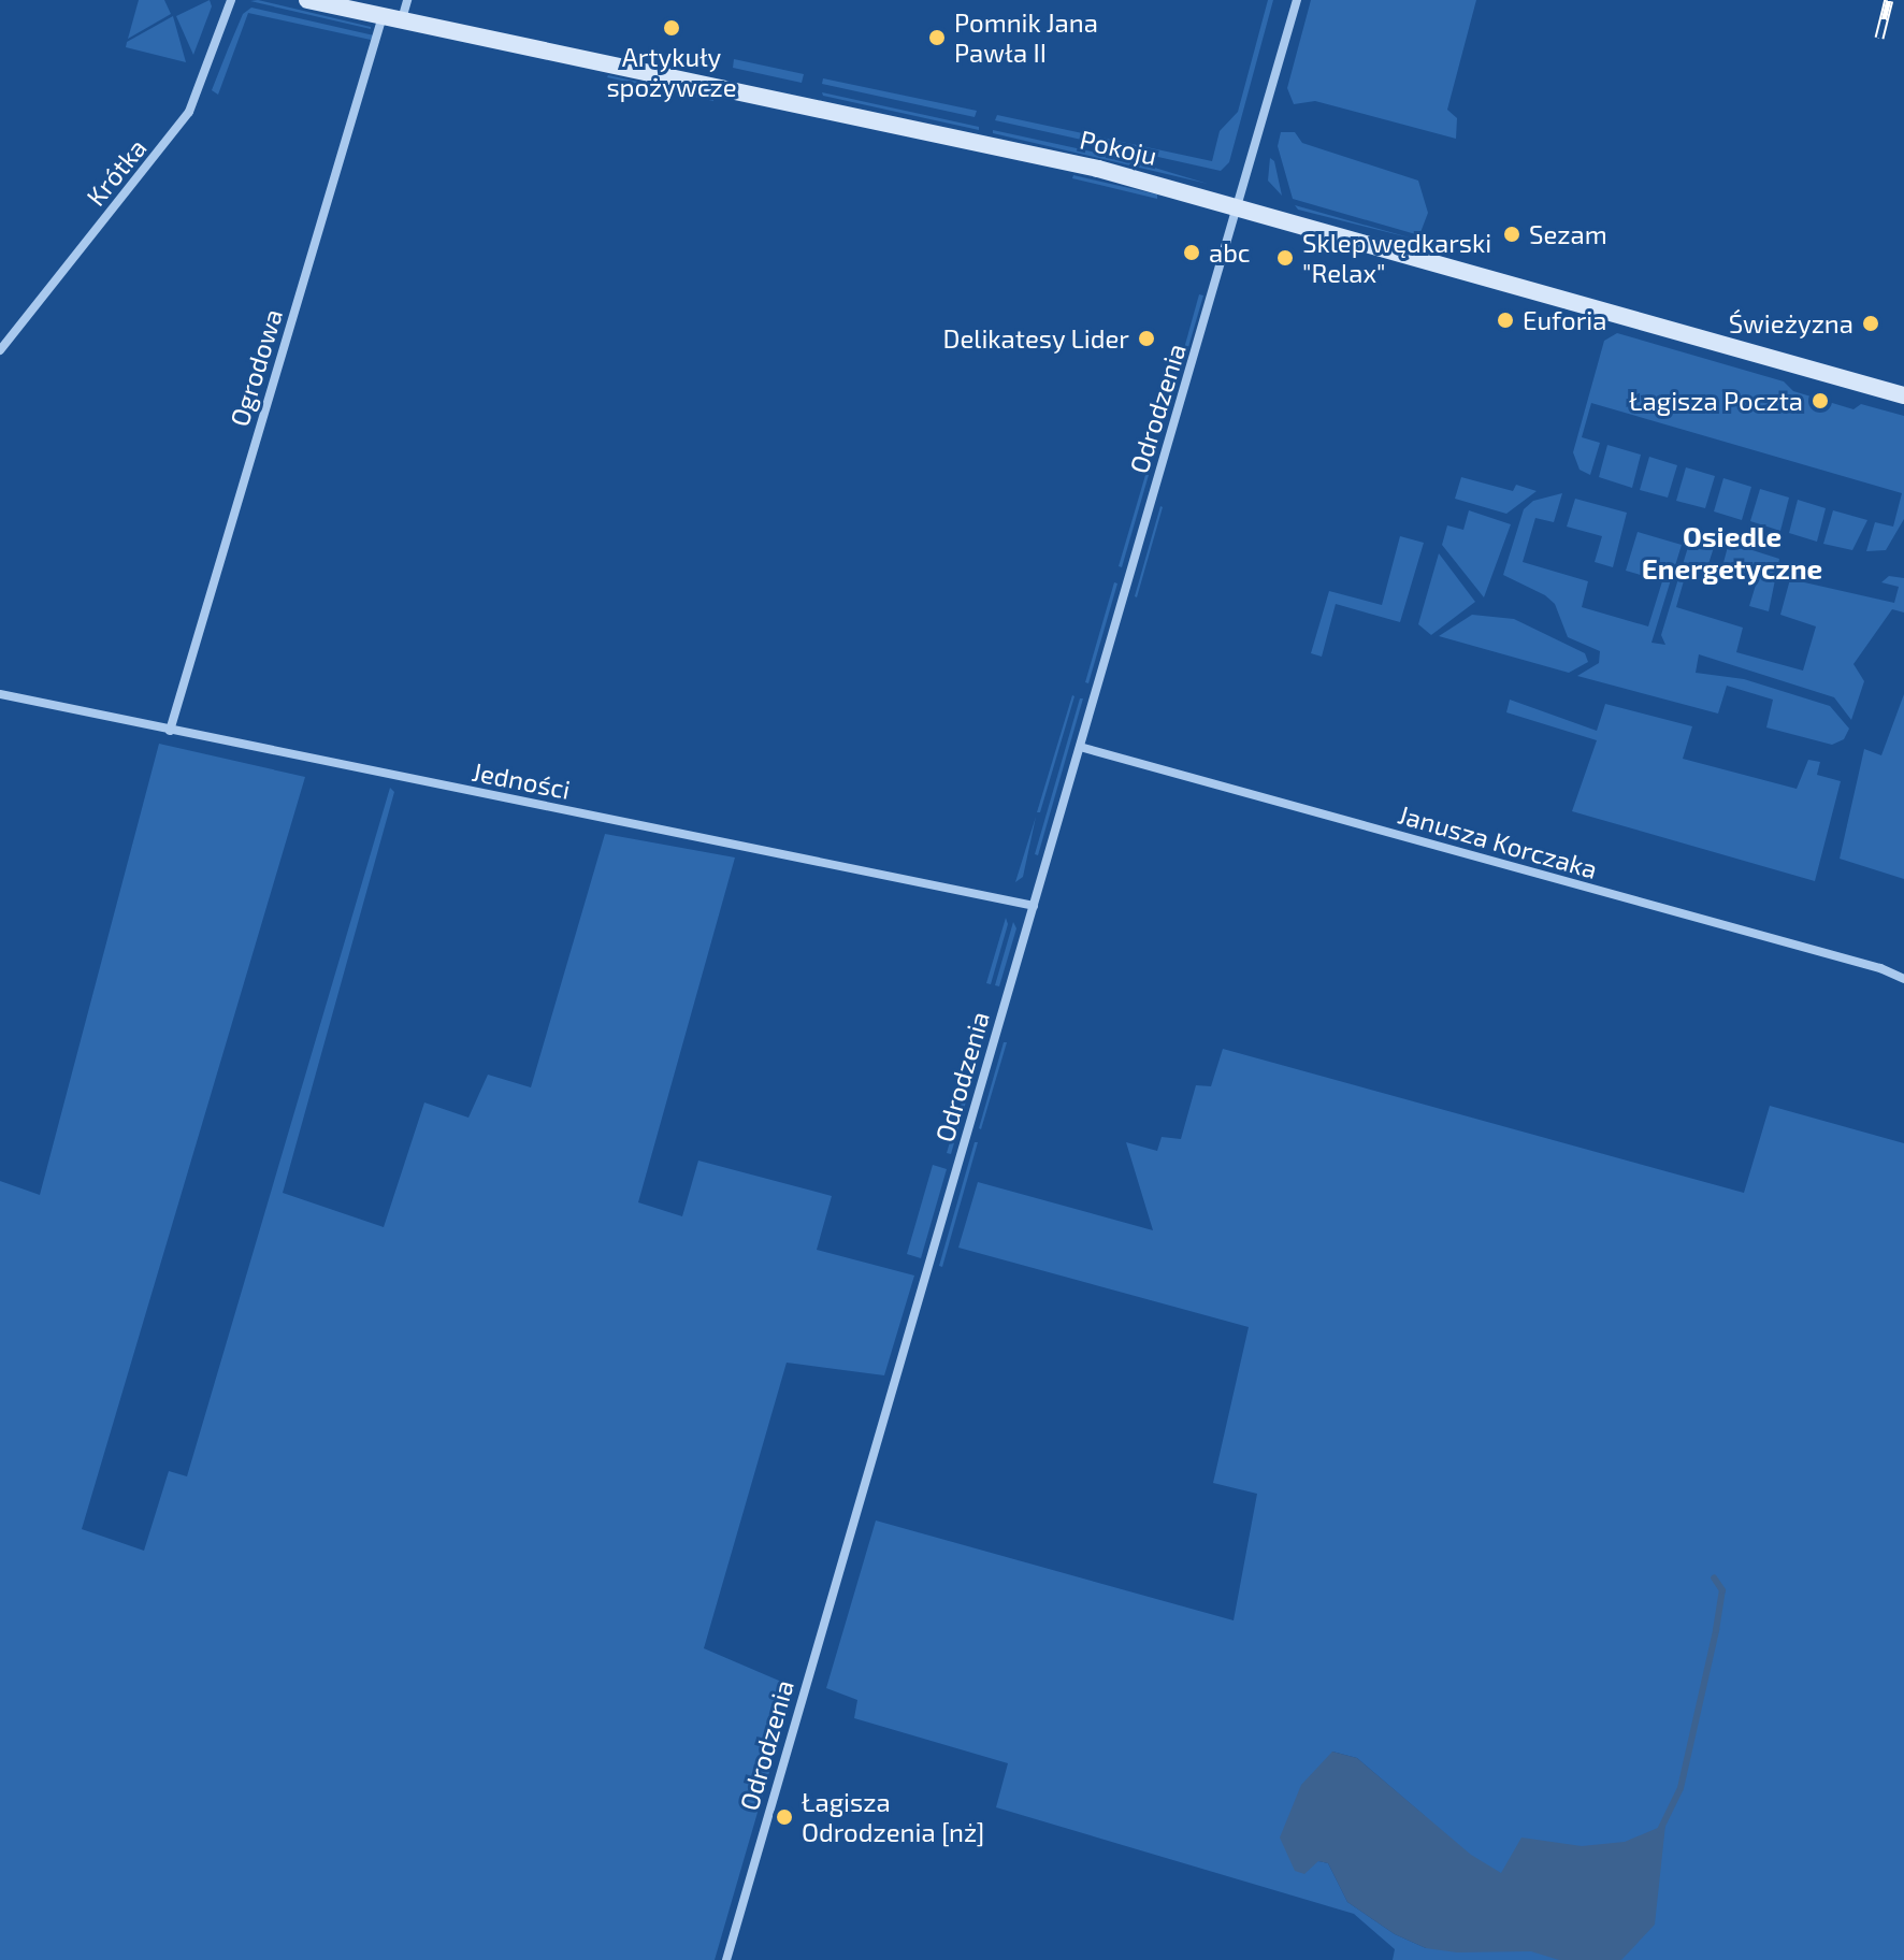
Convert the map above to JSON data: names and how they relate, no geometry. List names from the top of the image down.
{
  "streets": {
    "street": [
      "Pokoju",
      "Krótka",
      "Ogrodowa",
      "Odrodzenia",
      "Jedności",
      "Janusza Korczaka"
    ]
  },
  "crossings": [
    ["Pokoju", "Ogrodowa"],
    ["Pokoju", "Odrodzenia"],
    ["Ogrodowa", "Jedności"],
    ["Odrodzenia", "Jedności"],
    ["Odrodzenia", "Janusza Korczaka"]
  ],
  "districts": ["Osiedle Energetyczne"],
  "places": [
    "Artykuły spożywcze",
    "Pomnik Jana Pawła II",
    "Sezam",
    "abc",
    "Sklep wędkarski \"Relax\"",
    "Euforia",
    "Świeżyzna",
    "Delikatesy Lider",
    "Łagisza Poczta",
    "Łagisza Odrodzenia [nż]"
  ]
}
